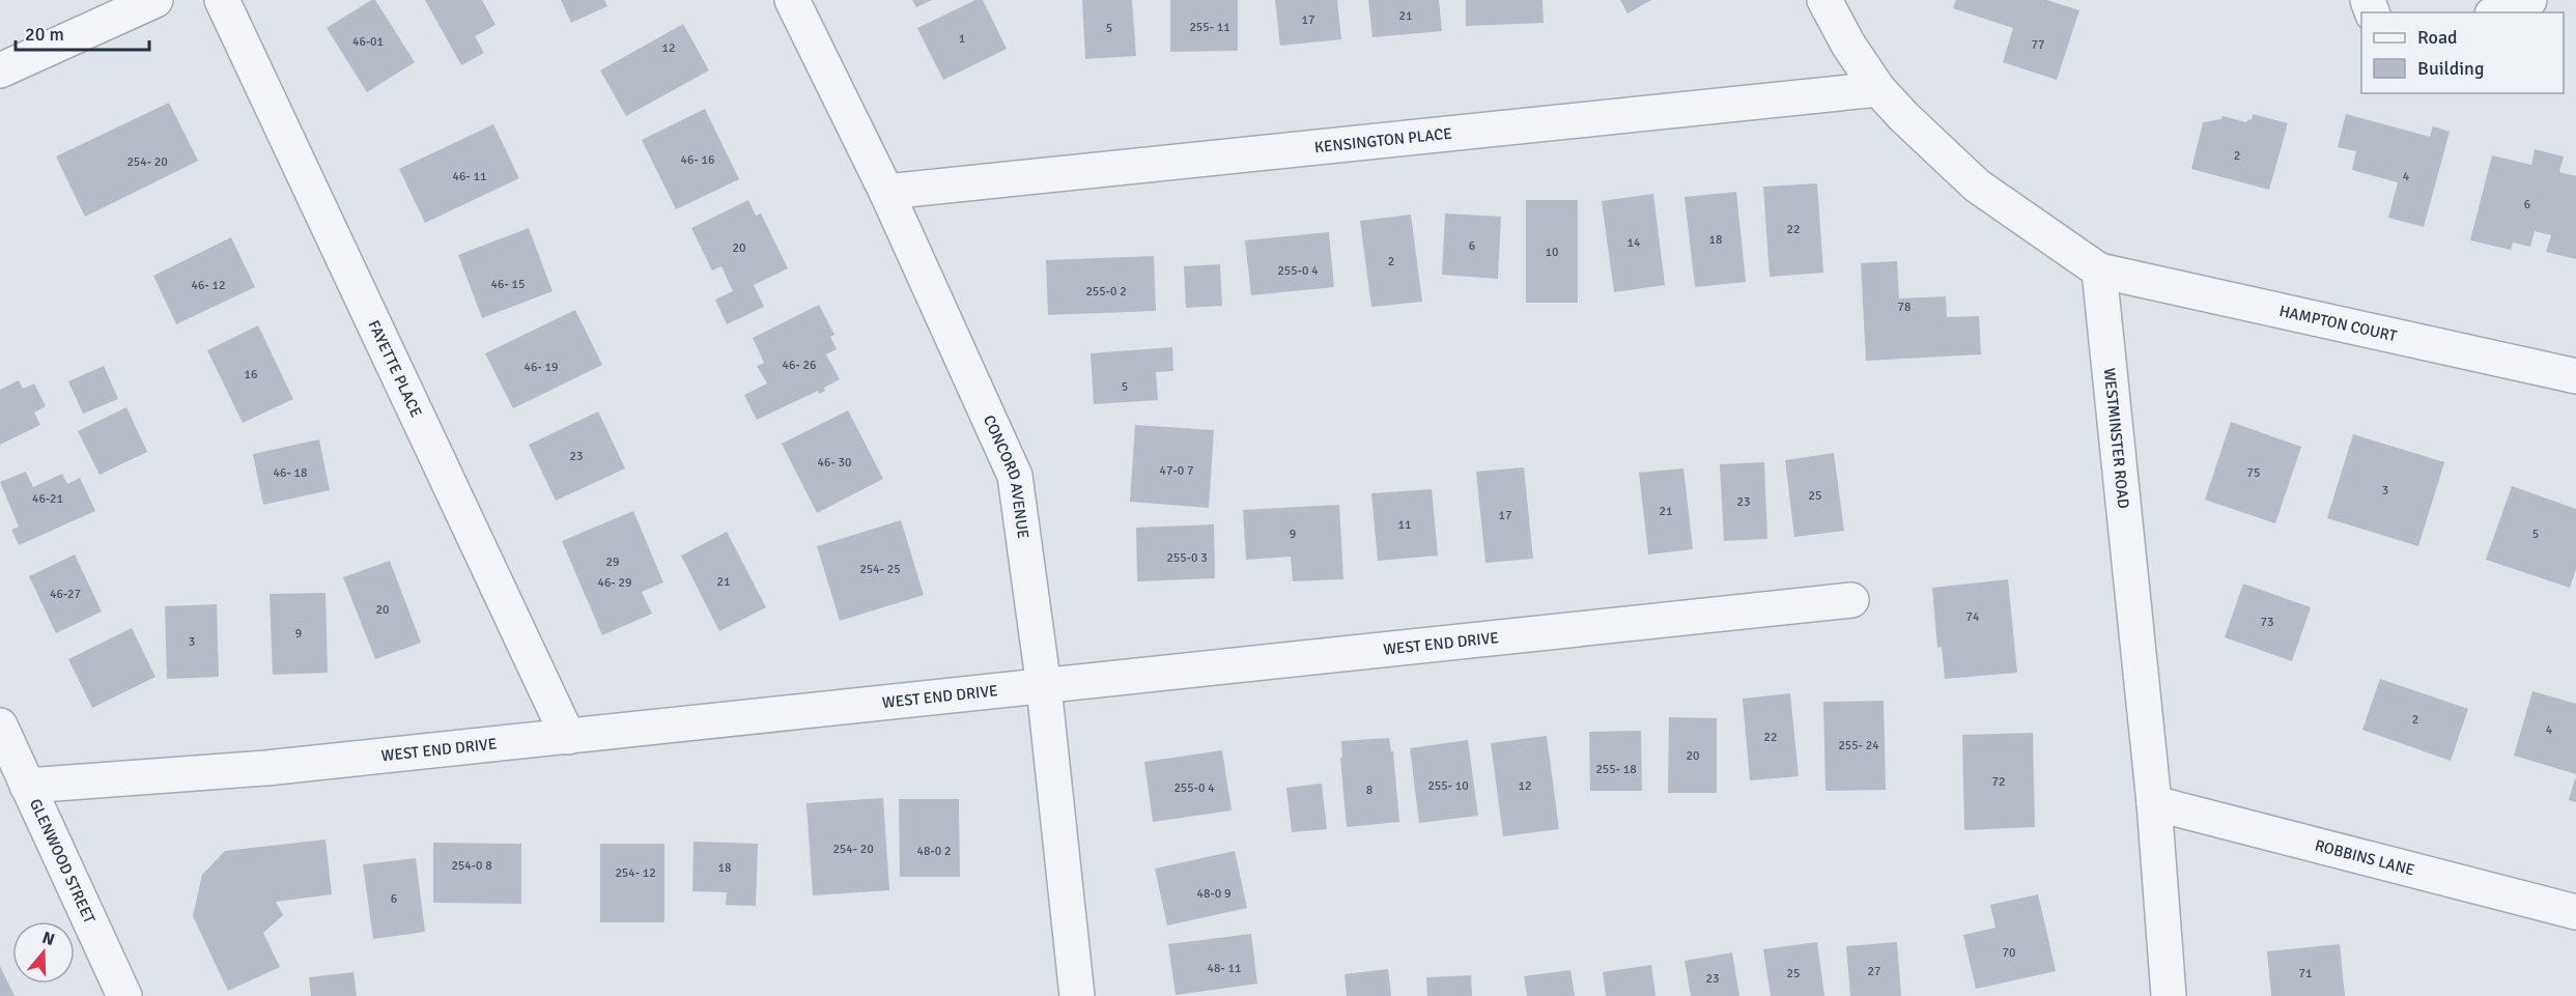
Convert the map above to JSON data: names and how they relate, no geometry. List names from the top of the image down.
{
  "streets": {
    "street": [
      "KENSINGTON PLACE",
      "HAMPTON COURT",
      "FAYETTE PLACE",
      "WESTMINSTER ROAD",
      "CONCORD AVENUE",
      "WEST END DRIVE",
      "ROBBINS LANE",
      "GLENWOOD STREET"
    ]
  },
  "crossings": [
    ["KENSINGTON PLACE", "CONCORD AVENUE"],
    ["HAMPTON COURT", "WESTMINSTER ROAD"],
    ["FAYETTE PLACE", "WEST END DRIVE"],
    ["WESTMINSTER ROAD", "ROBBINS LANE"],
    ["CONCORD AVENUE", "WEST END DRIVE"],
    ["WEST END DRIVE", "GLENWOOD STREET"]
  ],
  "house_numbers": [
    "21",
    "17",
    "255- 11",
    "5",
    "1",
    "46-01",
    "77",
    "12",
    "2",
    "46- 16",
    "254- 20",
    "46- 11",
    "4",
    "6",
    "22",
    "18",
    "14",
    "6",
    "20",
    "10",
    "2",
    "255-0 4",
    "46- 15",
    "46- 12",
    "255-0 2",
    "78",
    "46- 26",
    "46- 19",
    "16",
    "5",
    "23",
    "46- 30",
    "47-0 7",
    "46- 18",
    "75",
    "3",
    "25",
    "46-21",
    "23",
    "21",
    "17",
    "11",
    "9",
    "5",
    "255-0 3",
    "29",
    "254- 25",
    "21",
    "46- 29",
    "46-27",
    "20",
    "74",
    "73",
    "9",
    "3",
    "2",
    "4",
    "22",
    "255- 24",
    "20",
    "255- 18",
    "72",
    "255- 10",
    "12",
    "255-0 4",
    "8",
    "254- 20",
    "48-0 2",
    "254-0 8",
    "18",
    "254- 12",
    "48-0 9",
    "6",
    "70",
    "48- 11",
    "27",
    "25",
    "71",
    "23"
  ],
  "legend": ["Road", "Building"],
  "scale_bar": "20 m",
  "north": "top"
}
